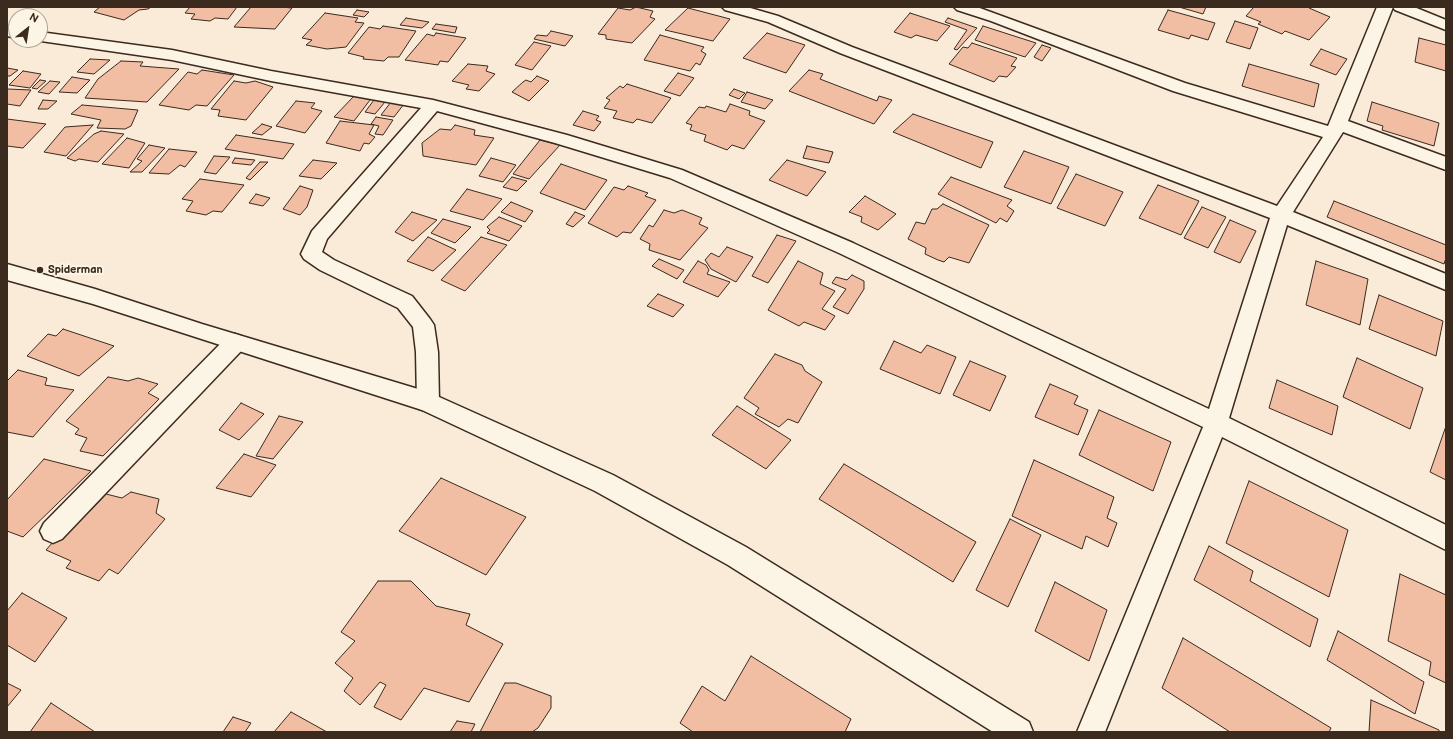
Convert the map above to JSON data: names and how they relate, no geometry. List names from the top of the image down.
{
  "places": ["Spiderman"],
  "north": "top right"
}
